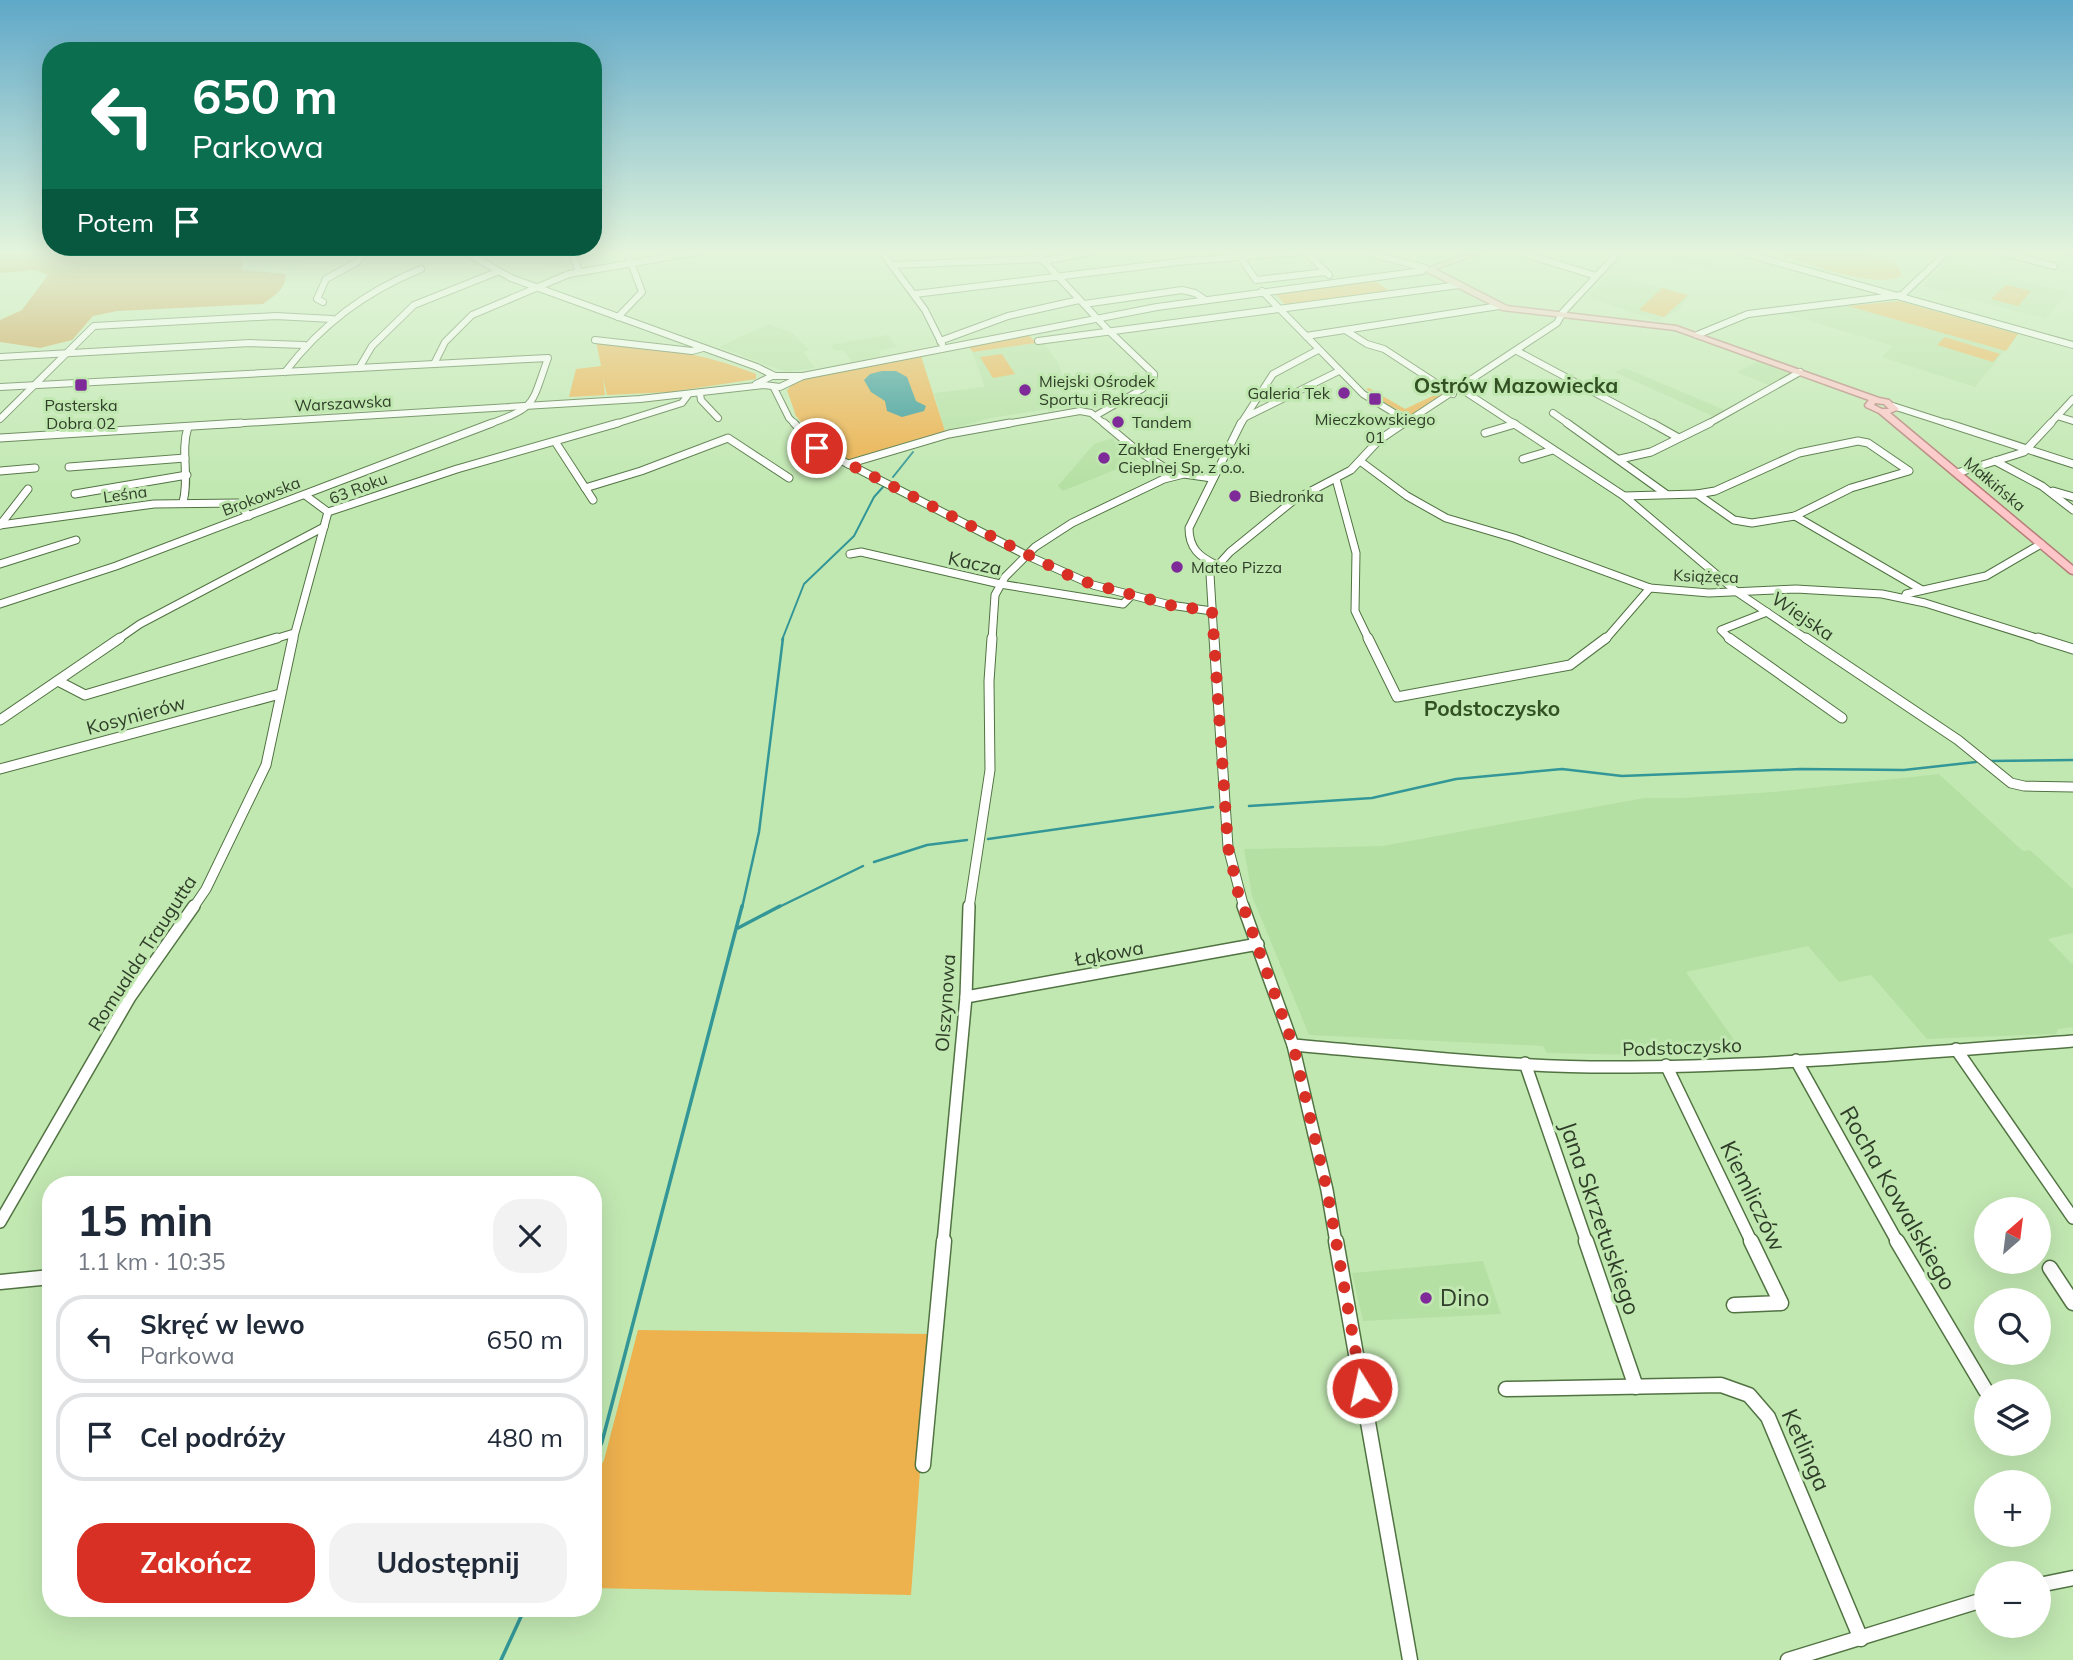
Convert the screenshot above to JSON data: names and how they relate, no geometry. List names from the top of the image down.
{
  "streets": {
    "main road": ["Małkińska"],
    "street": [
      "Warszawska",
      "63 Roku",
      "Leśna",
      "Brokowska",
      "Kacza",
      "Książęca",
      "Wiejska",
      "Kosynierów",
      "Romualda Traugutta",
      "Łąkowa",
      "Olszynowa",
      "Podstoczysko",
      "Kiemliczów",
      "Rocha Kowalskiego",
      "Jana Skrzetuskiego",
      "Ketlinga"
    ]
  },
  "crossings": [
    ["Warszawska", "63 Roku"],
    ["Warszawska", "Brokowska"],
    ["63 Roku", "Romualda Traugutta"],
    ["Leśna", "Brokowska"],
    ["Kacza", "Olszynowa"],
    ["Książęca", "Wiejska"],
    ["Kosynierów", "Romualda Traugutta"],
    ["Łąkowa", "Olszynowa"],
    ["Podstoczysko", "Kiemliczów"],
    ["Podstoczysko", "Rocha Kowalskiego"],
    ["Podstoczysko", "Jana Skrzetuskiego"],
    ["Jana Skrzetuskiego", "Ketlinga"]
  ],
  "districts": ["Ostrów Mazowiecka", "Podstoczysko"],
  "places": {
    "transit": ["Pasterska Dobra 02", "Mieczkowskiego 01"],
    "other": [
      "Miejski Ośrodek Sportu i Rekreacji",
      "Galeria Tek",
      "Tandem",
      "Zakład Energetyki Cieplnej Sp. z o.o.",
      "Biedronka",
      "Mateo Pizza",
      "Dino"
    ]
  },
  "north": "top right",
  "page": {
    "turn": ["650 m", "Parkowa"],
    "then": "Potem",
    "heading": ["15 min", "1.1 km · 10:35"],
    "map_buttons": ["+", "−"],
    "list": [
      {
        "name": "Skręć w lewo",
        "note": "Parkowa",
        "value": "650 m"
      },
      {
        "name": "Cel podróży",
        "value": "480 m"
      }
    ],
    "buttons": ["Zakończ", "Udostępnij"]
  }
}
